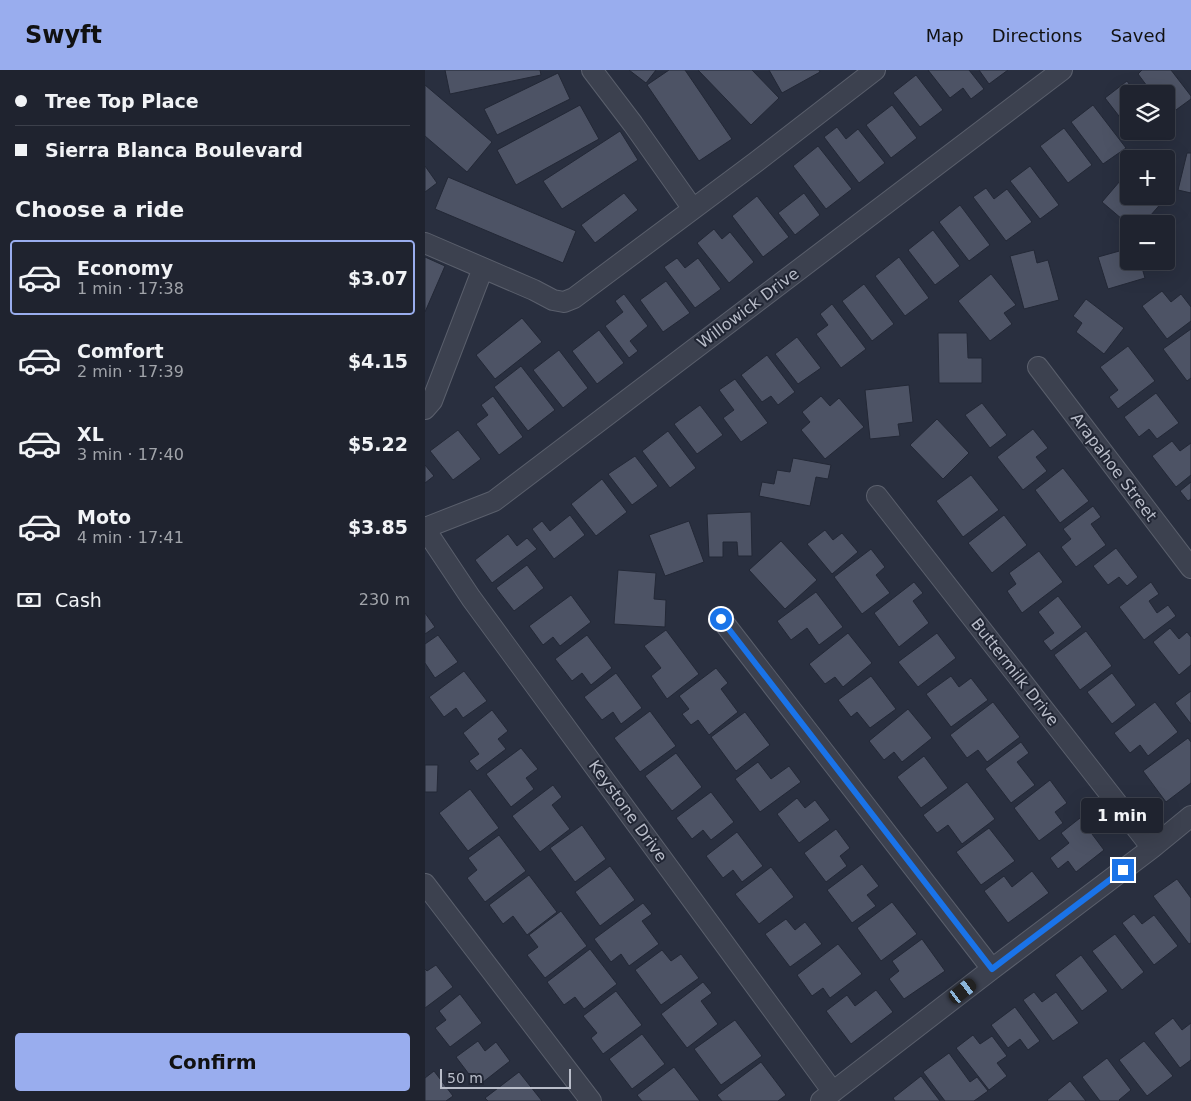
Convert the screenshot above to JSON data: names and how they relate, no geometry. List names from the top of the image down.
{
  "streets": {
    "street": [
      "Willowick Drive",
      "Arapahoe Street",
      "Buttermilk Drive",
      "Keystone Drive"
    ]
  },
  "crossings": [
    ["Willowick Drive", "Keystone Drive"]
  ],
  "scale_bar": "50 m",
  "page": {
    "header": "Swyft",
    "nav": ["Map", "Directions", "Saved"],
    "banner": ["Tree Top Place", "Sierra Blanca Boulevard"],
    "map_buttons": ["+", "−"],
    "heading": "Choose a ride",
    "list": [
      {
        "name": "Economy",
        "note": "1 min · 17:38",
        "value": "$3.07"
      },
      {
        "name": "Comfort",
        "note": "2 min · 17:39",
        "value": "$4.15"
      },
      {
        "name": "XL",
        "note": "3 min · 17:40",
        "value": "$5.22"
      },
      {
        "name": "Moto",
        "note": "4 min · 17:41",
        "value": "$3.85"
      }
    ],
    "pay": ["Cash", "230 m"],
    "bubble": "1 min",
    "buttons": "Confirm",
    "scale": "50 m"
  }
}
